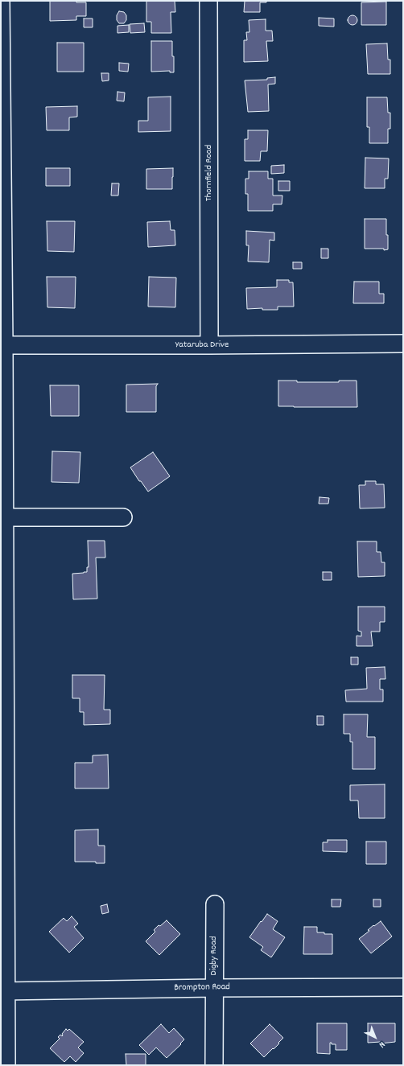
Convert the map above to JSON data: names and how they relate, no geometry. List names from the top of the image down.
{
  "streets": {
    "street": [
      "Thornfield Road",
      "Yataruba Drive",
      "Digby Road",
      "Brompton Road"
    ]
  },
  "crossings": [
    ["Thornfield Road", "Yataruba Drive"],
    ["Digby Road", "Brompton Road"]
  ],
  "north": "bottom right"
}
